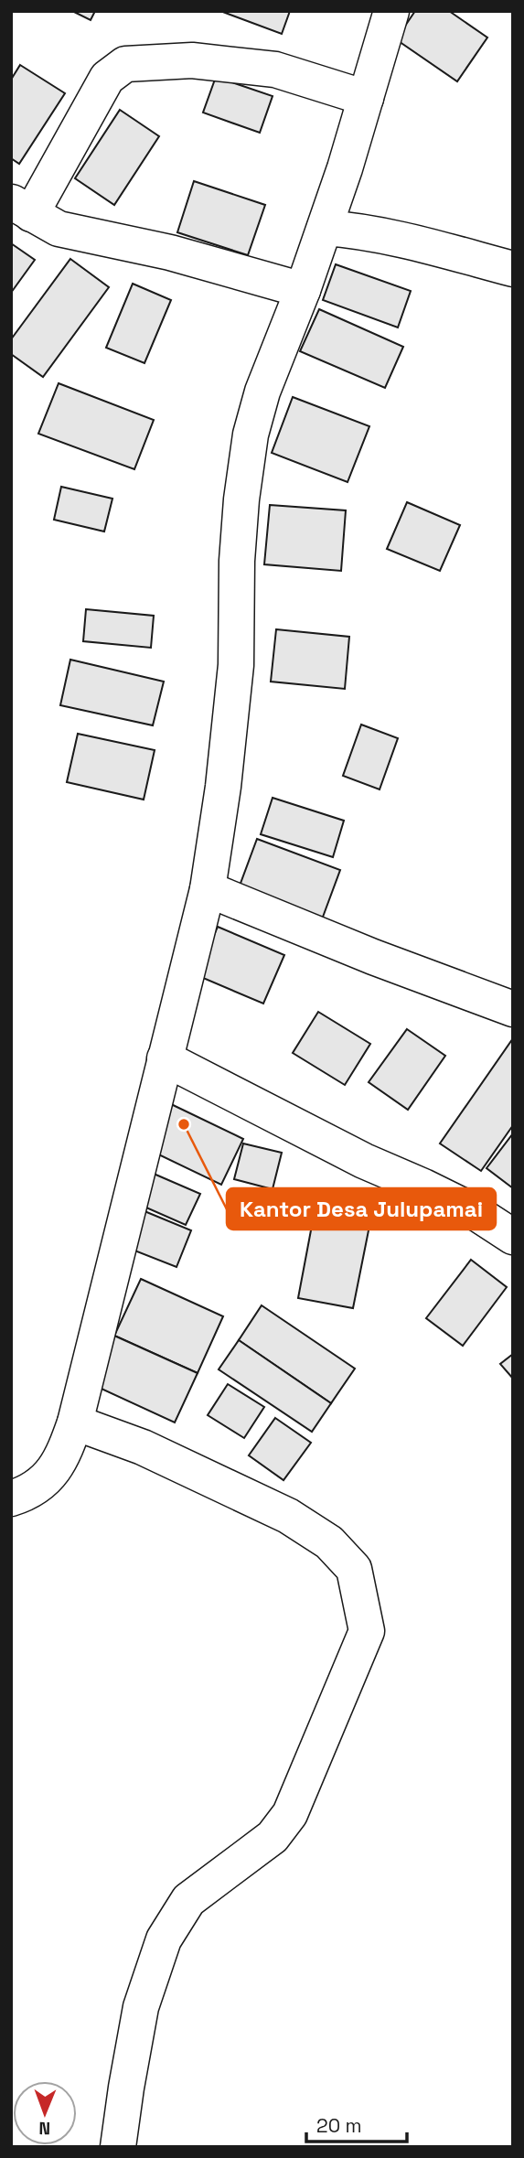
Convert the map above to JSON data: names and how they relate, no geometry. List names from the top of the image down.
{
  "places": ["Kantor Desa Julupamai"],
  "scale_bar": "20 m",
  "north": "bottom"
}
